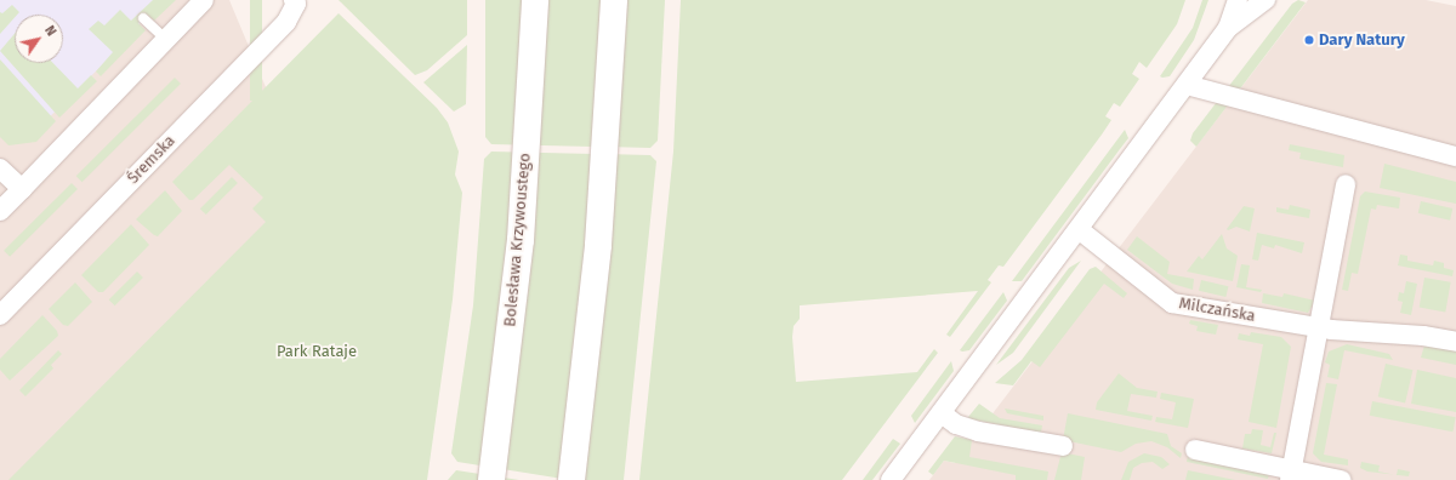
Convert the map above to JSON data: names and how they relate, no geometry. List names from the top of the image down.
{
  "streets": {
    "main road": ["Bolesława Krzywoustego"],
    "street": ["Śremska", "Milczańska"]
  },
  "parks": ["Park Rataje"],
  "places": ["Dary Natury"],
  "north": "top right"
}
